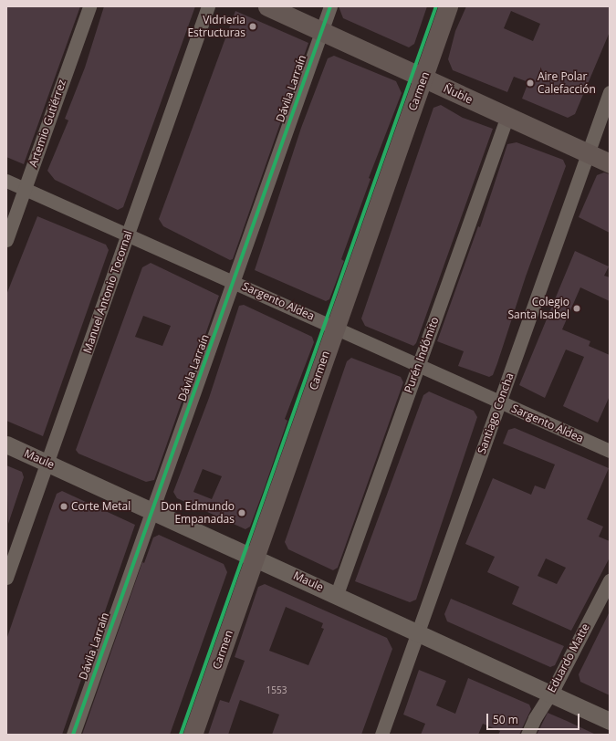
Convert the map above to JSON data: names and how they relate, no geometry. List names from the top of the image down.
{
  "streets": {
    "main road": ["Carmen", "Ñuble"],
    "street": [
      "Dávila Larraín",
      "Artemio Gutiérrez",
      "Manuel Antonio Tocornal",
      "Sargento Aldea",
      "Purén Indómito",
      "Santiago Concha",
      "Maule",
      "Eduardo Matte"
    ]
  },
  "crossings": [
    ["Dávila Larraín", "Ñuble"],
    ["Dávila Larraín", "Sargento Aldea"],
    ["Dávila Larraín", "Maule"],
    ["Carmen", "Ñuble"],
    ["Carmen", "Sargento Aldea"],
    ["Carmen", "Maule"],
    ["Ñuble", "Purén Indómito"],
    ["Ñuble", "Santiago Concha"],
    ["Artemio Gutiérrez", "Sargento Aldea"],
    ["Manuel Antonio Tocornal", "Sargento Aldea"],
    ["Manuel Antonio Tocornal", "Maule"],
    ["Sargento Aldea", "Purén Indómito"],
    ["Sargento Aldea", "Santiago Concha"],
    ["Purén Indómito", "Maule"],
    ["Santiago Concha", "Maule"],
    ["Maule", "Eduardo Matte"]
  ],
  "places": [
    "Vidrieria Estructuras",
    "Aire Polar Calefacción",
    "Colegio Santa Isabel",
    "Corte Metal",
    "Don Edmundo Empanadas"
  ],
  "house_numbers": ["1553"],
  "scale_bar": "50 m"
}
